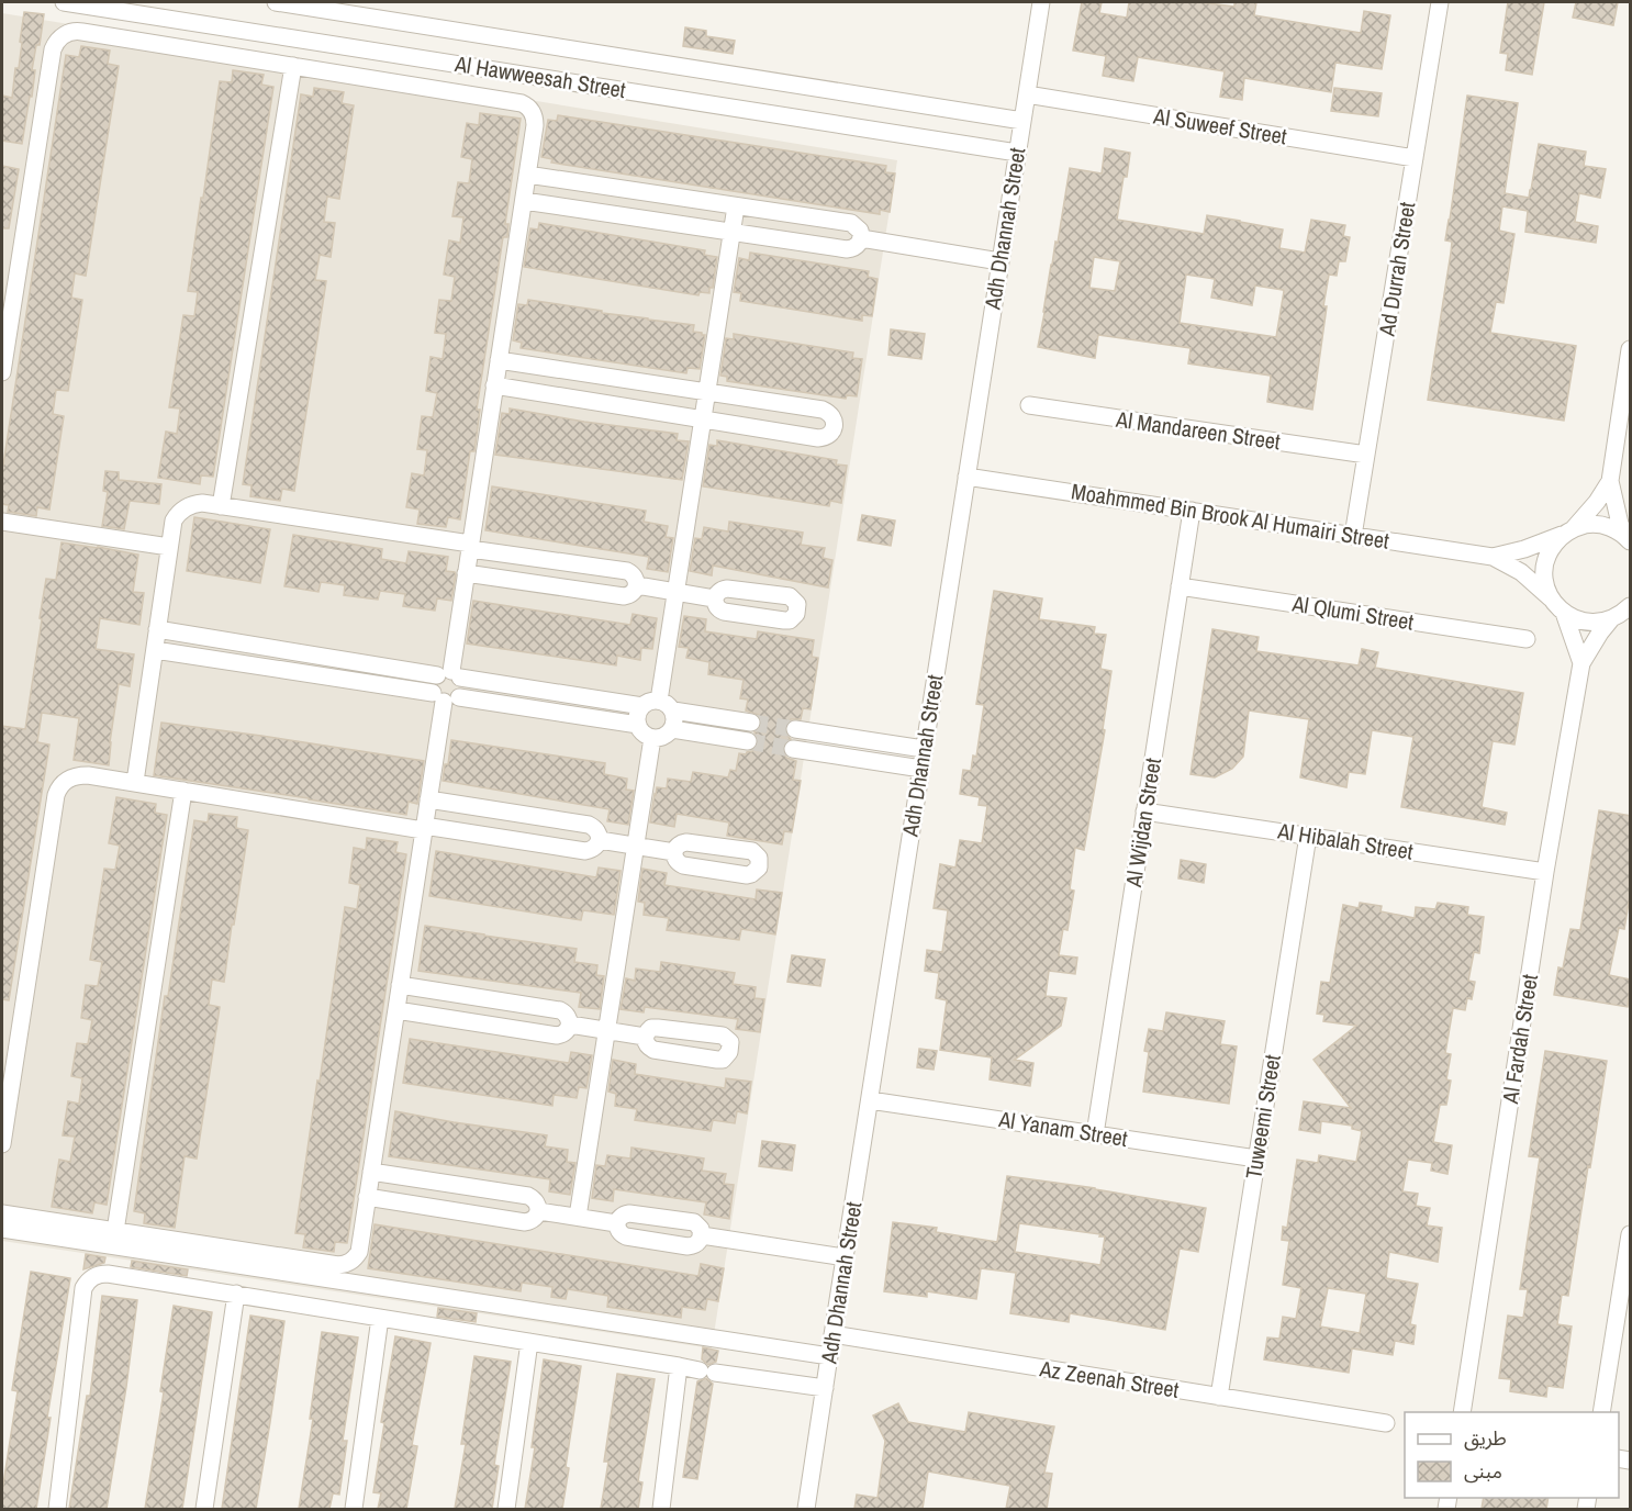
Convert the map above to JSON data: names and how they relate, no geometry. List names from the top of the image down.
{
  "streets": {
    "street": [
      "Al Hawweesah Street",
      "Al Suweef Street",
      "Adh Dhannah Street",
      "Ad Durrah Street",
      "Al Mandareen Street",
      "Moahmmed Bin Brook Al Humairi Street",
      "Al Qlumi Street",
      "Al Wijdan Street",
      "Al Hibalah Street",
      "Al Fardah Street",
      "Tuweemi Street",
      "Al Yanam Street",
      "Az Zeenah Street"
    ]
  },
  "crossings": [
    ["Al Hawweesah Street", "Adh Dhannah Street"],
    ["Al Suweef Street", "Adh Dhannah Street"],
    ["Al Suweef Street", "Ad Durrah Street"],
    ["Adh Dhannah Street", "Moahmmed Bin Brook Al Humairi Street"],
    ["Adh Dhannah Street", "Al Yanam Street"],
    ["Adh Dhannah Street", "Az Zeenah Street"],
    ["Ad Durrah Street", "Al Mandareen Street"],
    ["Ad Durrah Street", "Moahmmed Bin Brook Al Humairi Street"],
    ["Moahmmed Bin Brook Al Humairi Street", "Al Wijdan Street"],
    ["Moahmmed Bin Brook Al Humairi Street", "Al Fardah Street"],
    ["Al Qlumi Street", "Al Wijdan Street"],
    ["Al Wijdan Street", "Al Hibalah Street"],
    ["Al Wijdan Street", "Al Yanam Street"],
    ["Al Hibalah Street", "Al Fardah Street"],
    ["Al Hibalah Street", "Tuweemi Street"],
    ["Tuweemi Street", "Al Yanam Street"],
    ["Tuweemi Street", "Az Zeenah Street"]
  ],
  "legend": ["طريق", "مبنى"]
}
